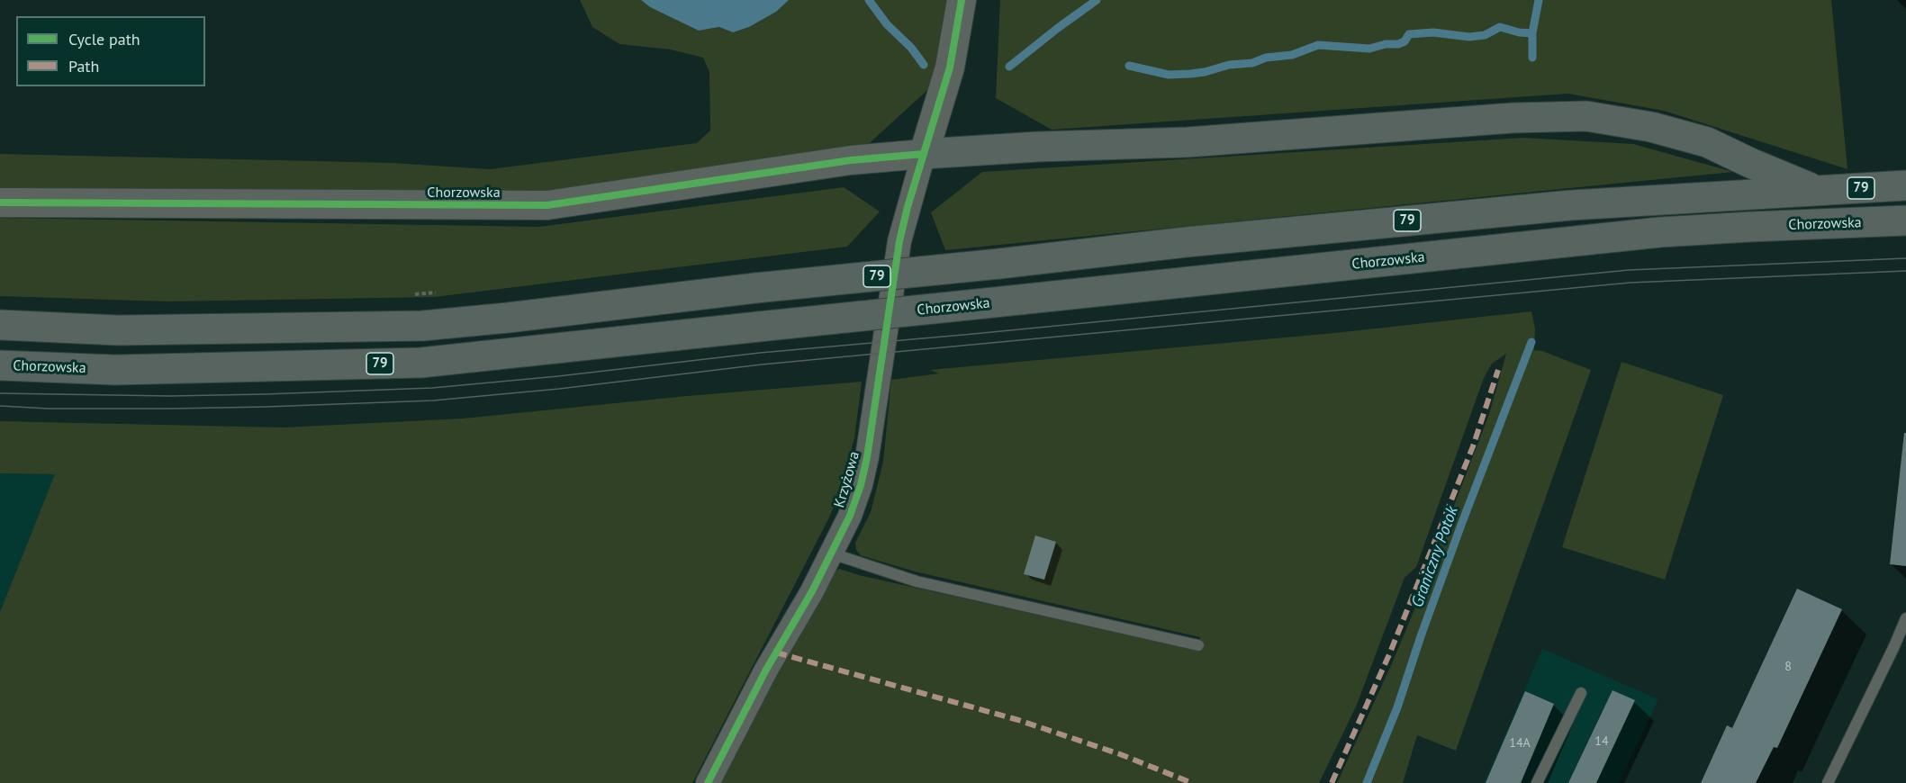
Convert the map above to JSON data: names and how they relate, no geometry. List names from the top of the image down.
{
  "streets": {
    "main road": ["79", "Chorzowska"],
    "street": ["Krzyżowa"]
  },
  "crossings": [
    ["Chorzowska", "Krzyżowa"]
  ],
  "water": ["Graniczny Potok"],
  "house_numbers": ["8", "14", "14A"],
  "legend": ["Cycle path", "Path"]
}
